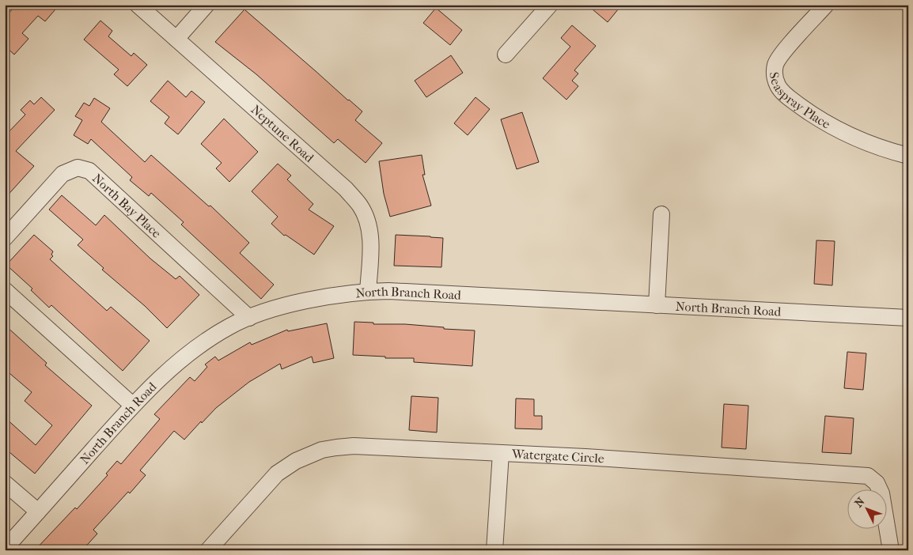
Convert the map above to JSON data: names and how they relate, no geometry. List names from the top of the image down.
{
  "streets": {
    "street": [
      "Seaspray Place",
      "Neptune Road",
      "North Bay Place",
      "North Branch Road",
      "Watergate Circle"
    ]
  },
  "crossings": [
    ["Neptune Road", "North Branch Road"],
    ["North Bay Place", "North Branch Road"]
  ],
  "north": "top left"
}
